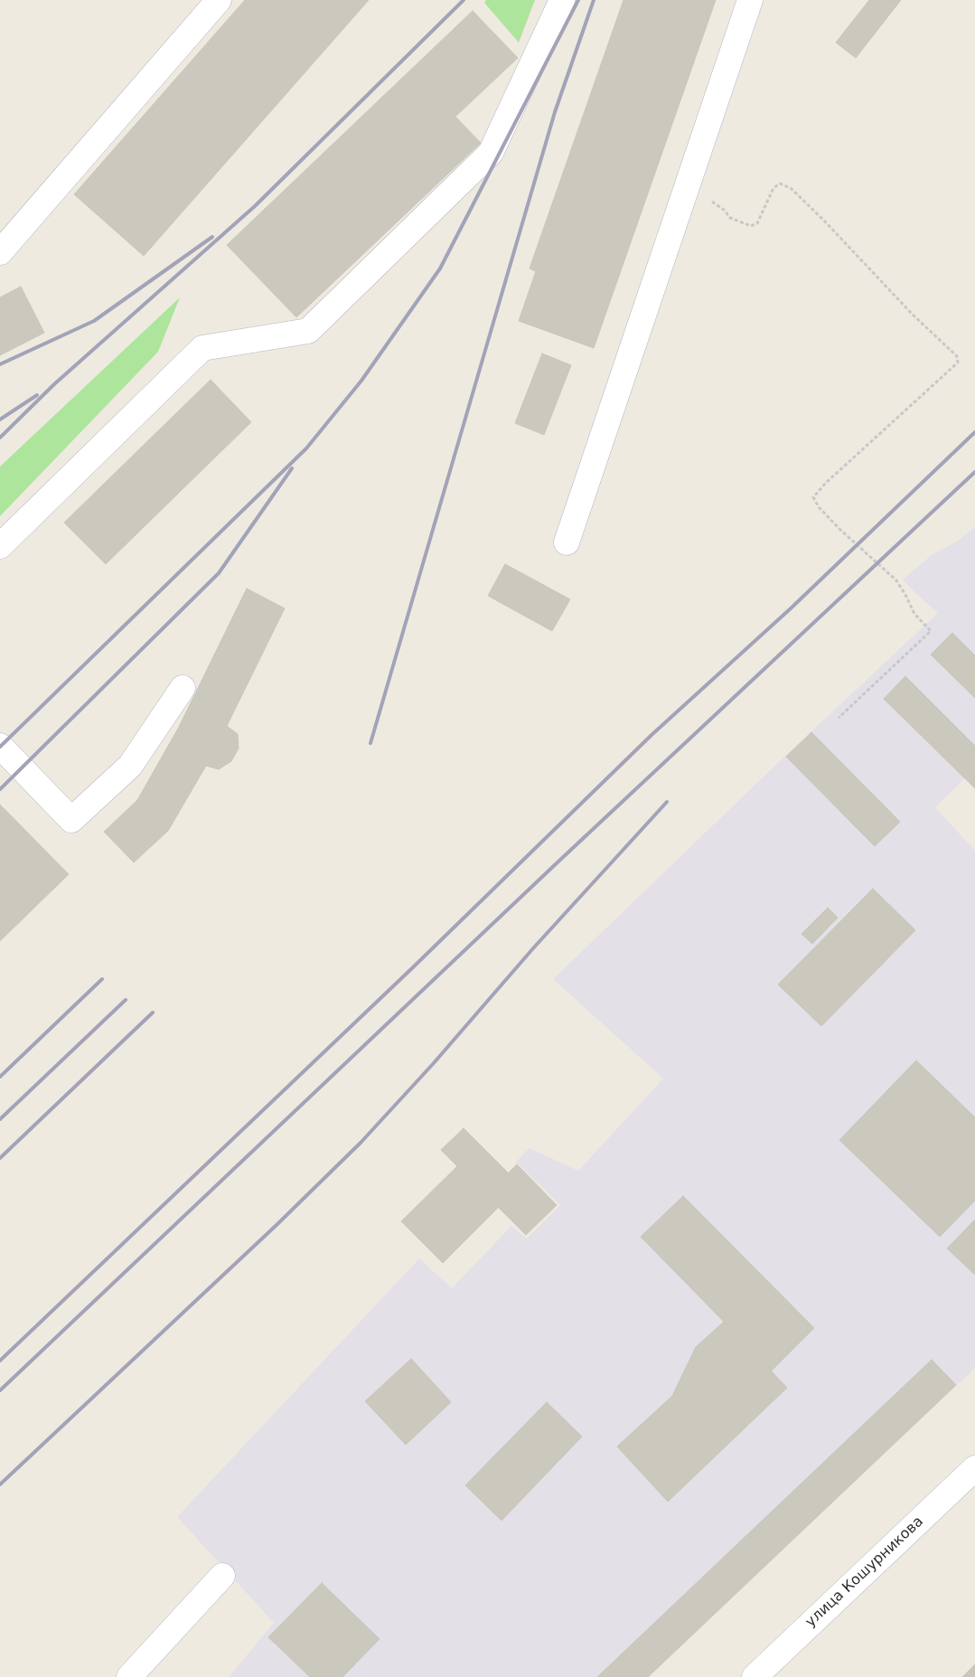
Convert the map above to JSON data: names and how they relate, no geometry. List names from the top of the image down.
{
  "streets": {
    "street": ["улица Кошурникова"]
  }
}
